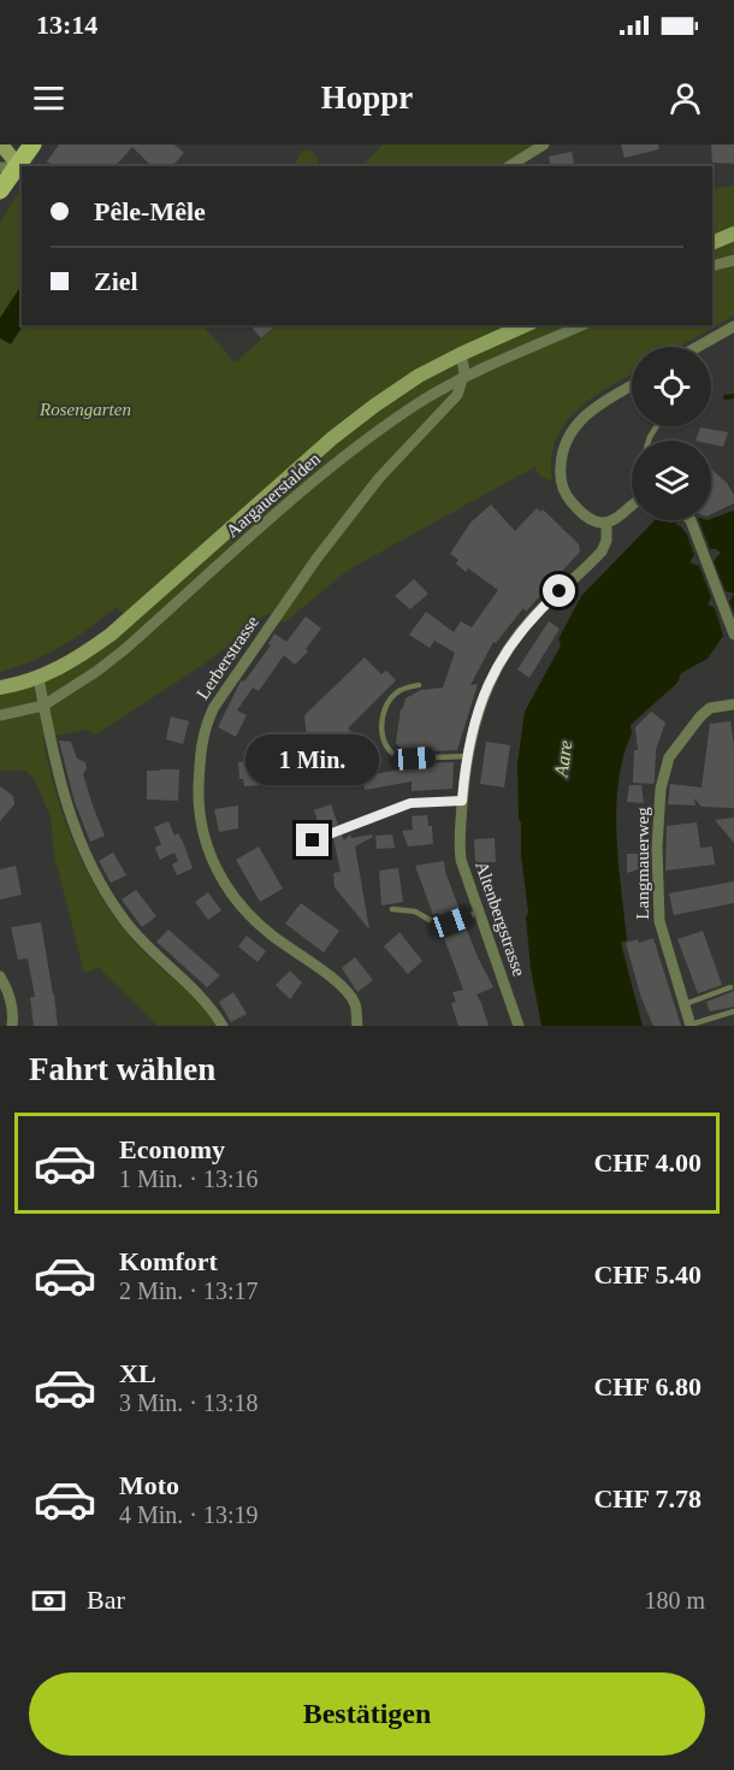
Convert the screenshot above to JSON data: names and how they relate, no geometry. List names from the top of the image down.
{
  "streets": {
    "main road": ["Aargauerstalden"],
    "street": ["Lerberstrasse", "Langmauerweg", "Altenbergstrasse"]
  },
  "crossings": [
    ["Aargauerstalden", "Lerberstrasse"]
  ],
  "water": ["Aare"],
  "parks": ["Rosengarten"],
  "page": {
    "status": "13:14",
    "header": "Hoppr",
    "banner": ["Pêle-Mêle", "Ziel"],
    "bubble": "1 Min.",
    "heading": "Fahrt wählen",
    "list": [
      {
        "name": "Economy",
        "note": "1 Min. · 13:16",
        "value": "CHF 4.00"
      },
      {
        "name": "Komfort",
        "note": "2 Min. · 13:17",
        "value": "CHF 5.40"
      },
      {
        "name": "XL",
        "note": "3 Min. · 13:18",
        "value": "CHF 6.80"
      },
      {
        "name": "Moto",
        "note": "4 Min. · 13:19",
        "value": "CHF 7.78"
      }
    ],
    "pay": ["Bar", "180 m"],
    "buttons": "Bestätigen"
  }
}
